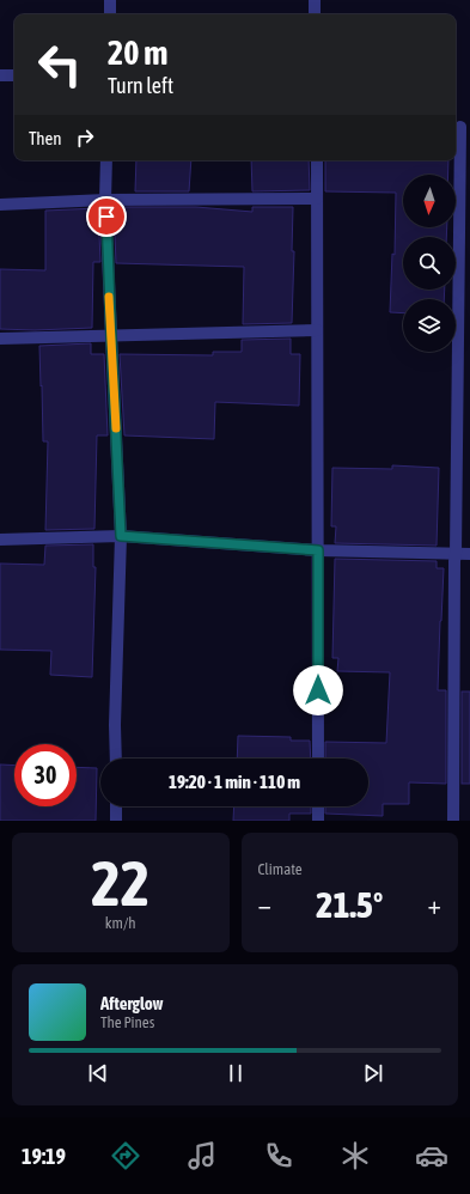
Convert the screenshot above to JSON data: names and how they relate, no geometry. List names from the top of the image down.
{
  "north": "bottom",
  "page": {
    "turn": ["20 m", "Turn left"],
    "then": "Then",
    "limit": "30",
    "trip": "19:20 · 1 min · 110 m",
    "tile": [
      ["22", "km/h"],
      "Climate"
    ],
    "heat": ["−", "21.5°", "+"],
    "song": ["Afterglow", "The Pines"],
    "tabs": "19:19"
  }
}
